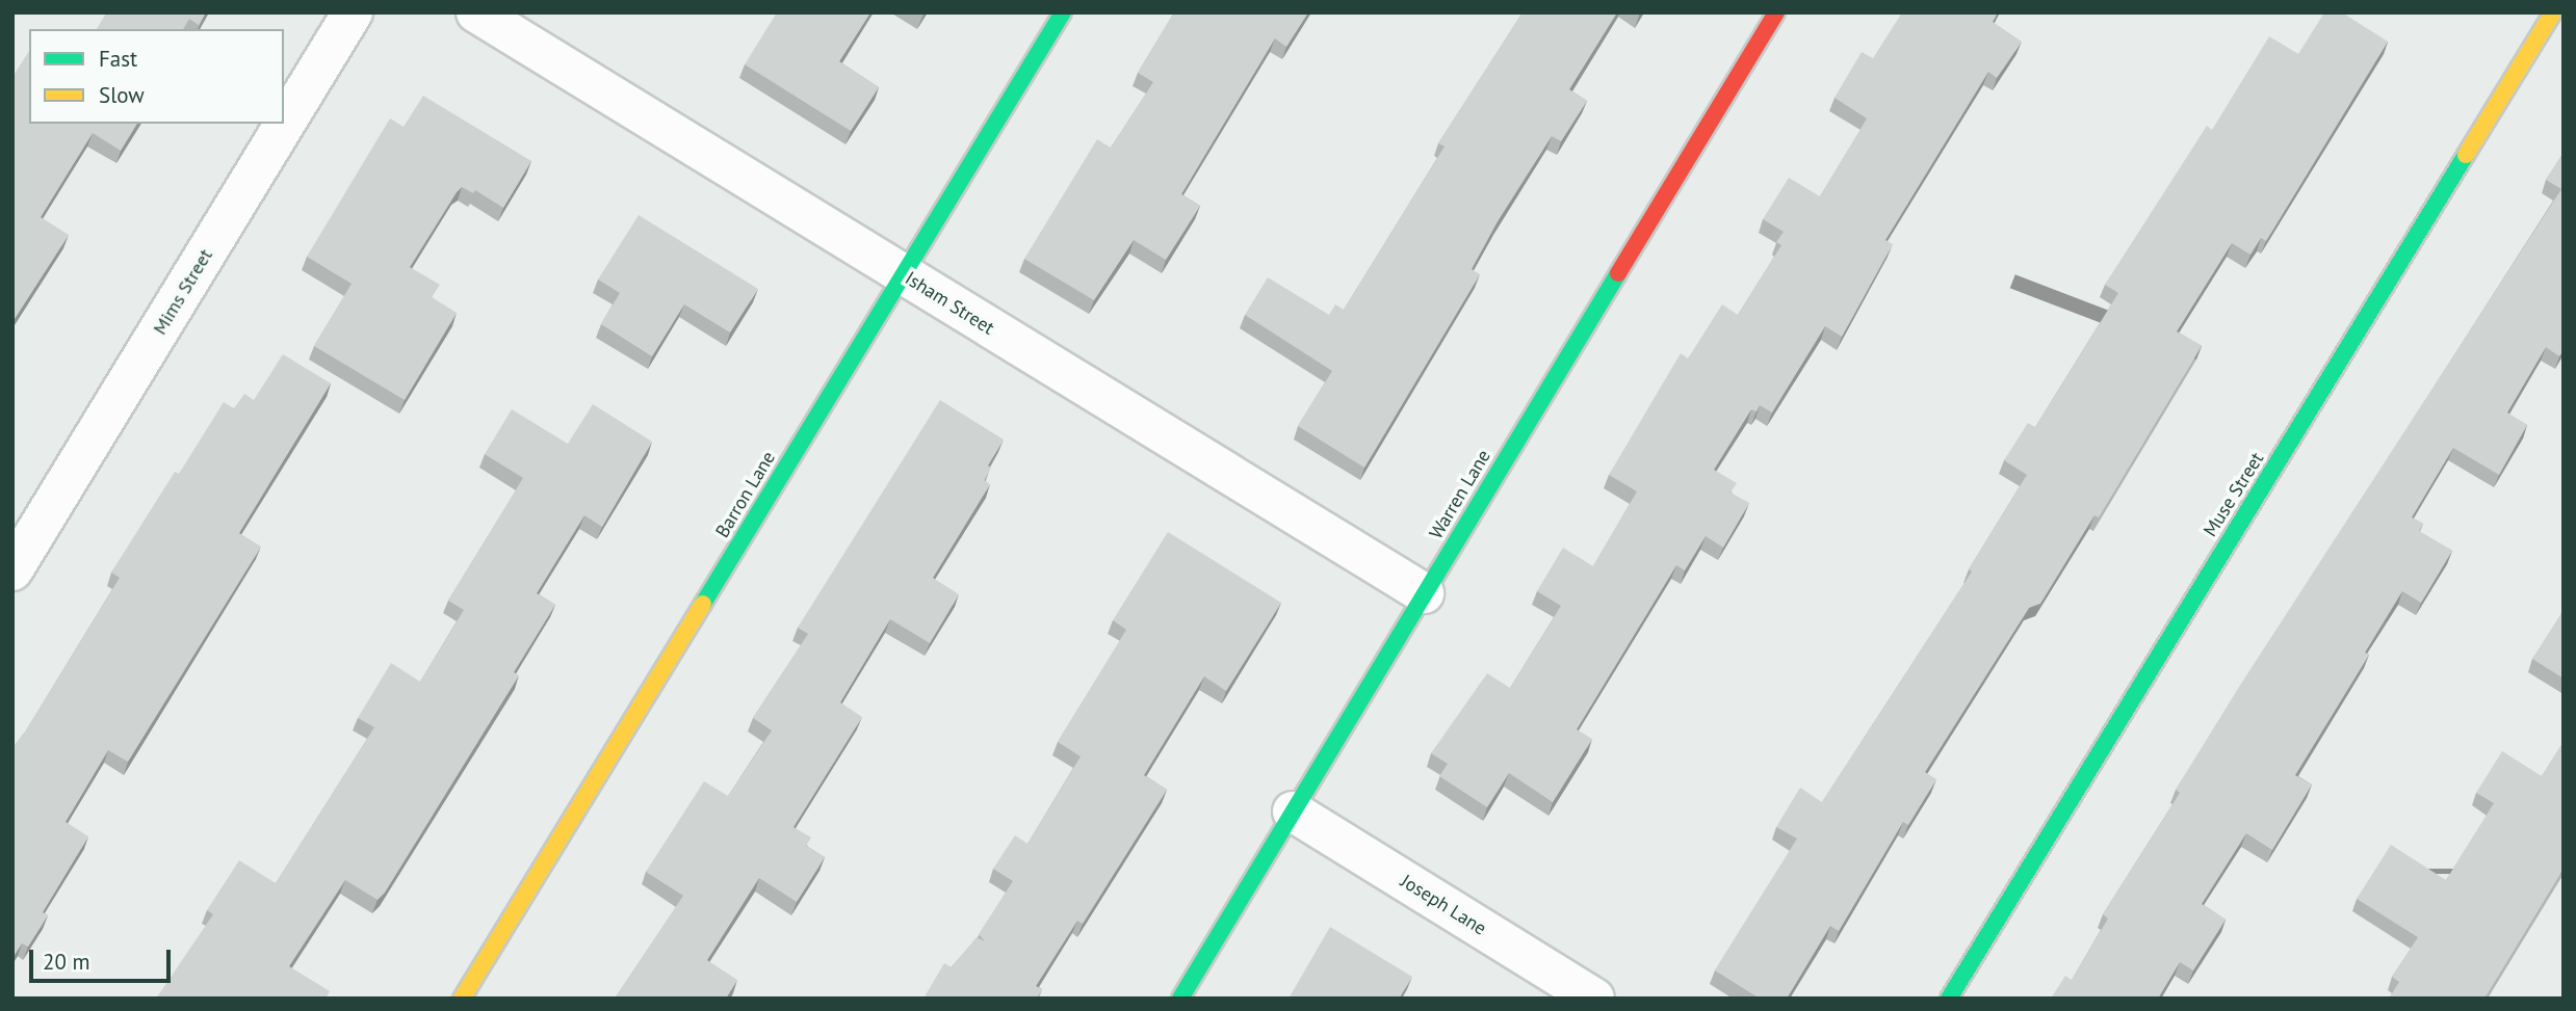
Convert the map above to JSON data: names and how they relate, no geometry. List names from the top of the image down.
{
  "streets": {
    "street": [
      "Mims Street",
      "Isham Street",
      "Barron Lane",
      "Warren Lane",
      "Muse Street",
      "Joseph Lane"
    ]
  },
  "crossings": [
    ["Isham Street", "Barron Lane"],
    ["Isham Street", "Warren Lane"],
    ["Warren Lane", "Joseph Lane"]
  ],
  "legend": ["Fast", "Slow"],
  "scale_bar": "20 m"
}
